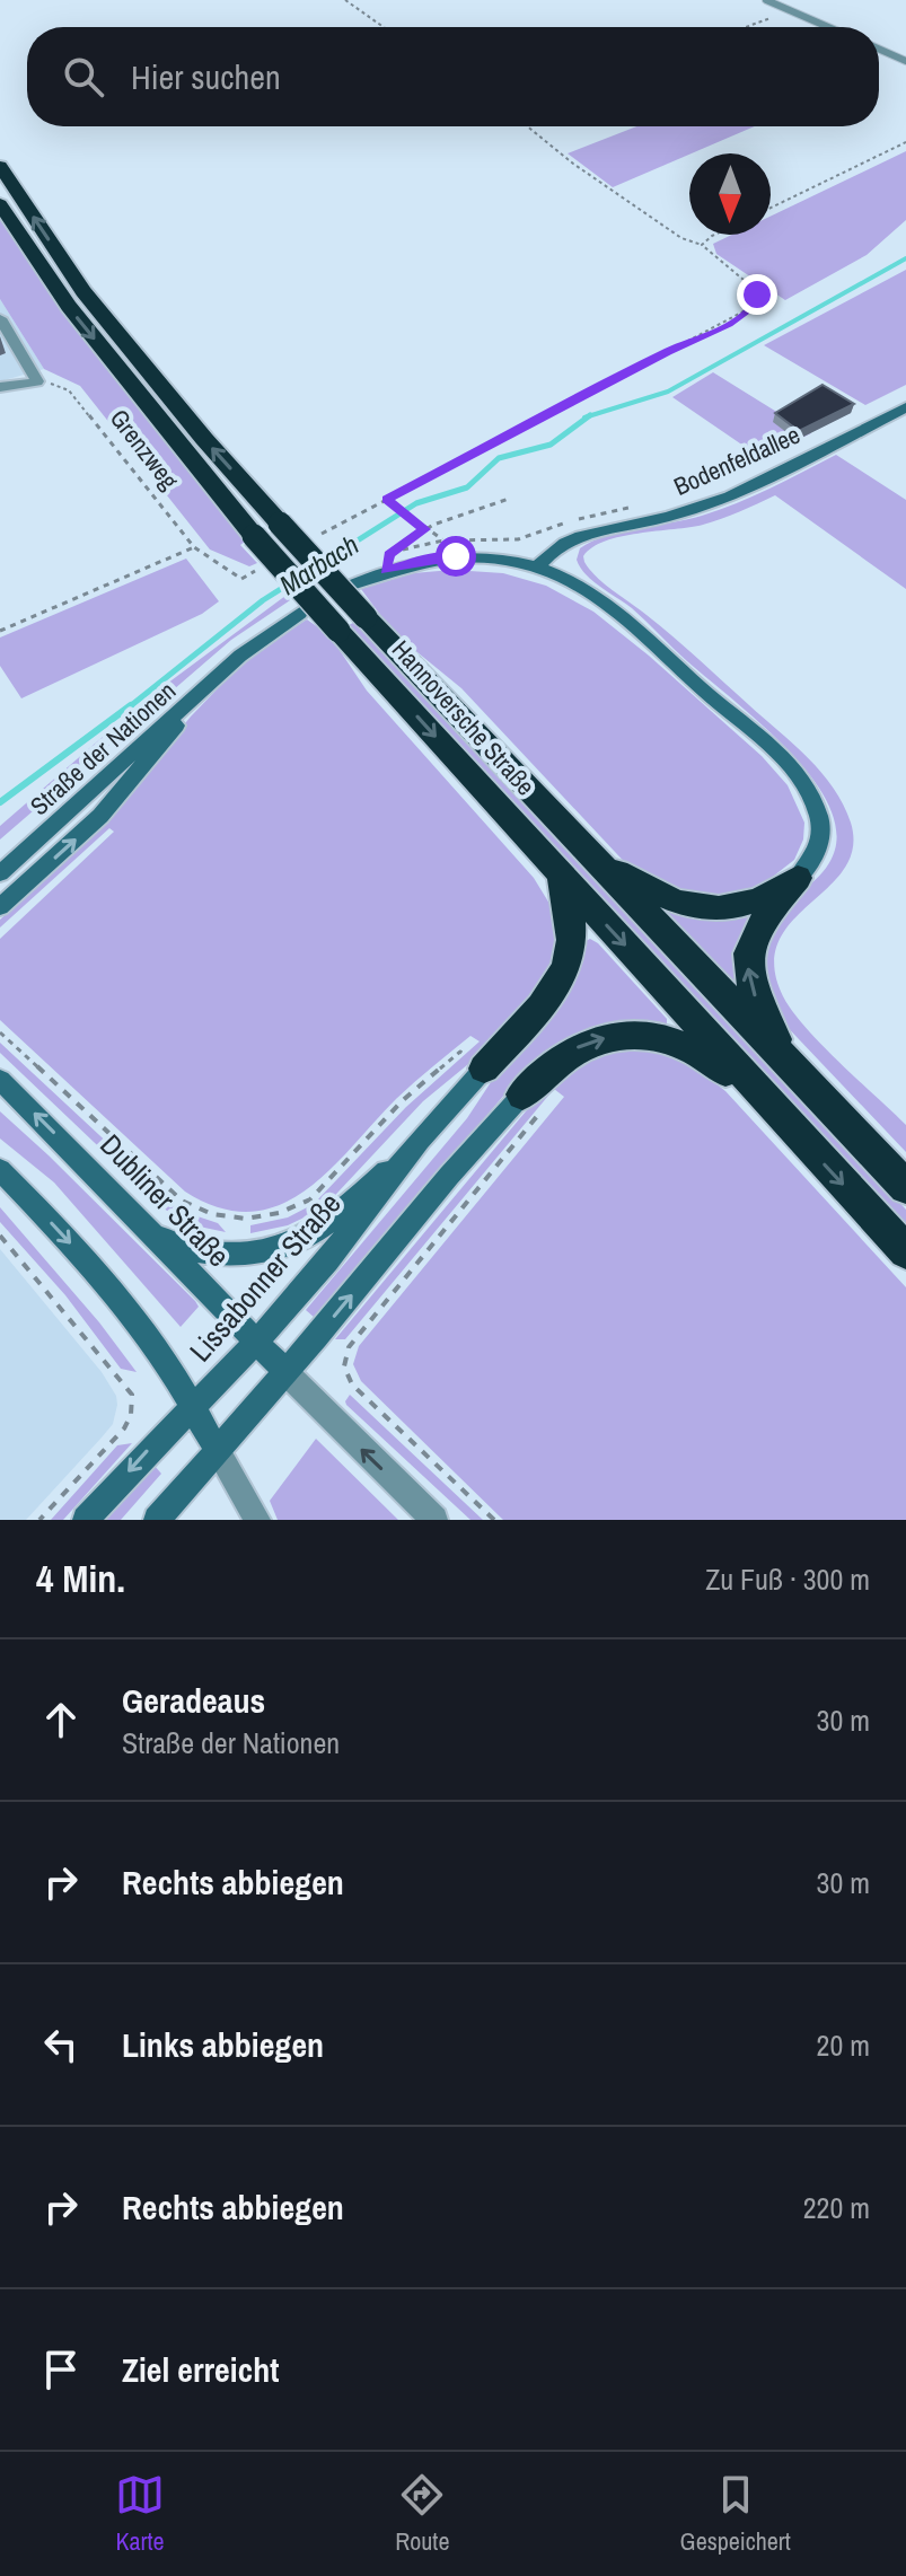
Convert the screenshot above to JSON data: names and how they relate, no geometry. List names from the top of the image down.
{
  "streets": {
    "highway": ["Hannoversche Straße"],
    "main road": [
      "Bodenfeldallee",
      "Straße der Nationen",
      "Dubliner Straße",
      "Lissabonner Straße"
    ],
    "path": ["Grenzweg"]
  },
  "crossings": [
    ["Dubliner Straße", "Lissabonner Straße"]
  ],
  "water": ["Marbach"],
  "north": "bottom",
  "page": {
    "search": "Hier suchen",
    "heading": ["4 Min.", "Zu Fuß · 300 m"],
    "list": [
      ["Geradeaus", "Straße der Nationen", "30 m"],
      ["Rechts abbiegen", "30 m"],
      ["Links abbiegen", "20 m"],
      ["Rechts abbiegen", "220 m"],
      "Ziel erreicht"
    ],
    "nav": ["Karte", "Route", "Gespeichert"]
  }
}
